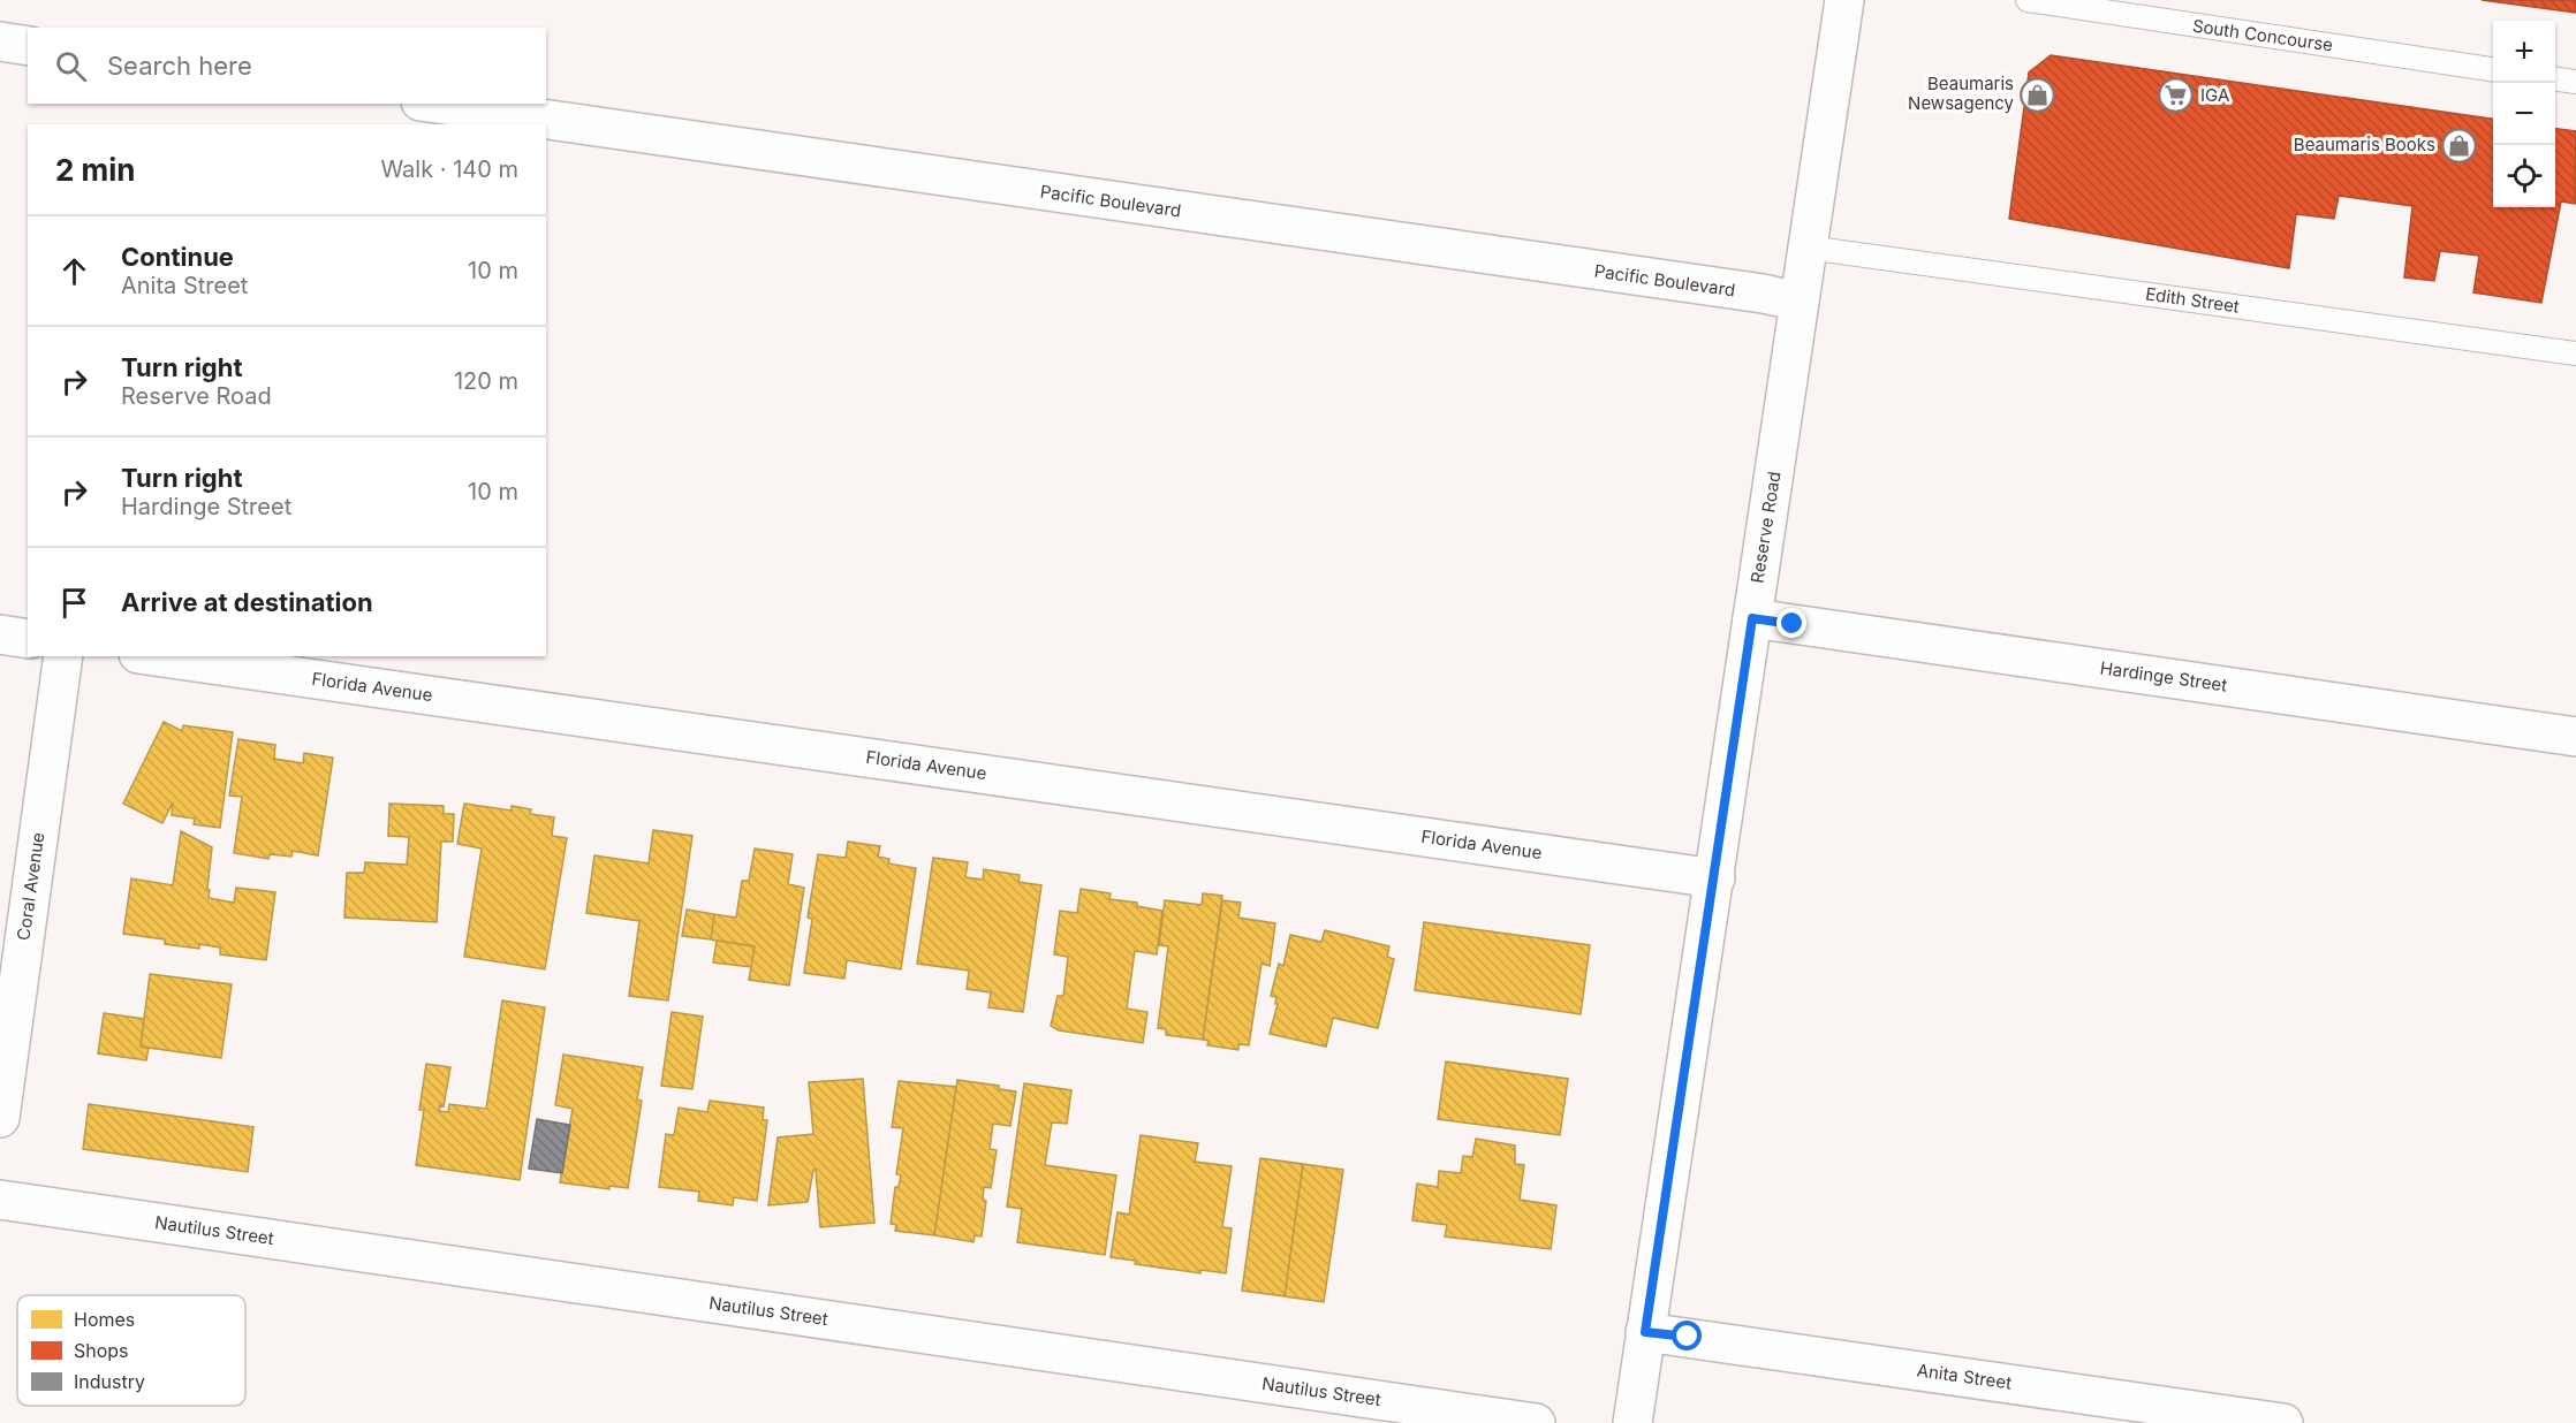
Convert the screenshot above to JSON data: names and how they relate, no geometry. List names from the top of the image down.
{
  "streets": {
    "street": [
      "Pacific Boulevard",
      "Reserve Road",
      "Hardinge Street",
      "Florida Avenue",
      "Coral Avenue",
      "Nautilus Street",
      "Anita Street"
    ],
    "lane": ["South Concourse", "Edith Street"]
  },
  "crossings": [
    ["Pacific Boulevard", "Reserve Road"],
    ["Edith Street", "Reserve Road"],
    ["Reserve Road", "Hardinge Street"],
    ["Reserve Road", "Florida Avenue"],
    ["Reserve Road", "Anita Street"]
  ],
  "places": {
    "shop": ["Beaumaris Newsagency", "Beaumaris Books"],
    "supermarket": ["IGA"]
  },
  "legend": ["Homes", "Shops", "Industry"],
  "page": {
    "map_buttons": ["+", "−"],
    "search": "Search here",
    "heading": ["2 min", "Walk · 140 m"],
    "list": [
      ["Continue", "Anita Street", "10 m"],
      ["Turn right", "Reserve Road", "120 m"],
      ["Turn right", "Hardinge Street", "10 m"],
      "Arrive at destination"
    ]
  }
}
